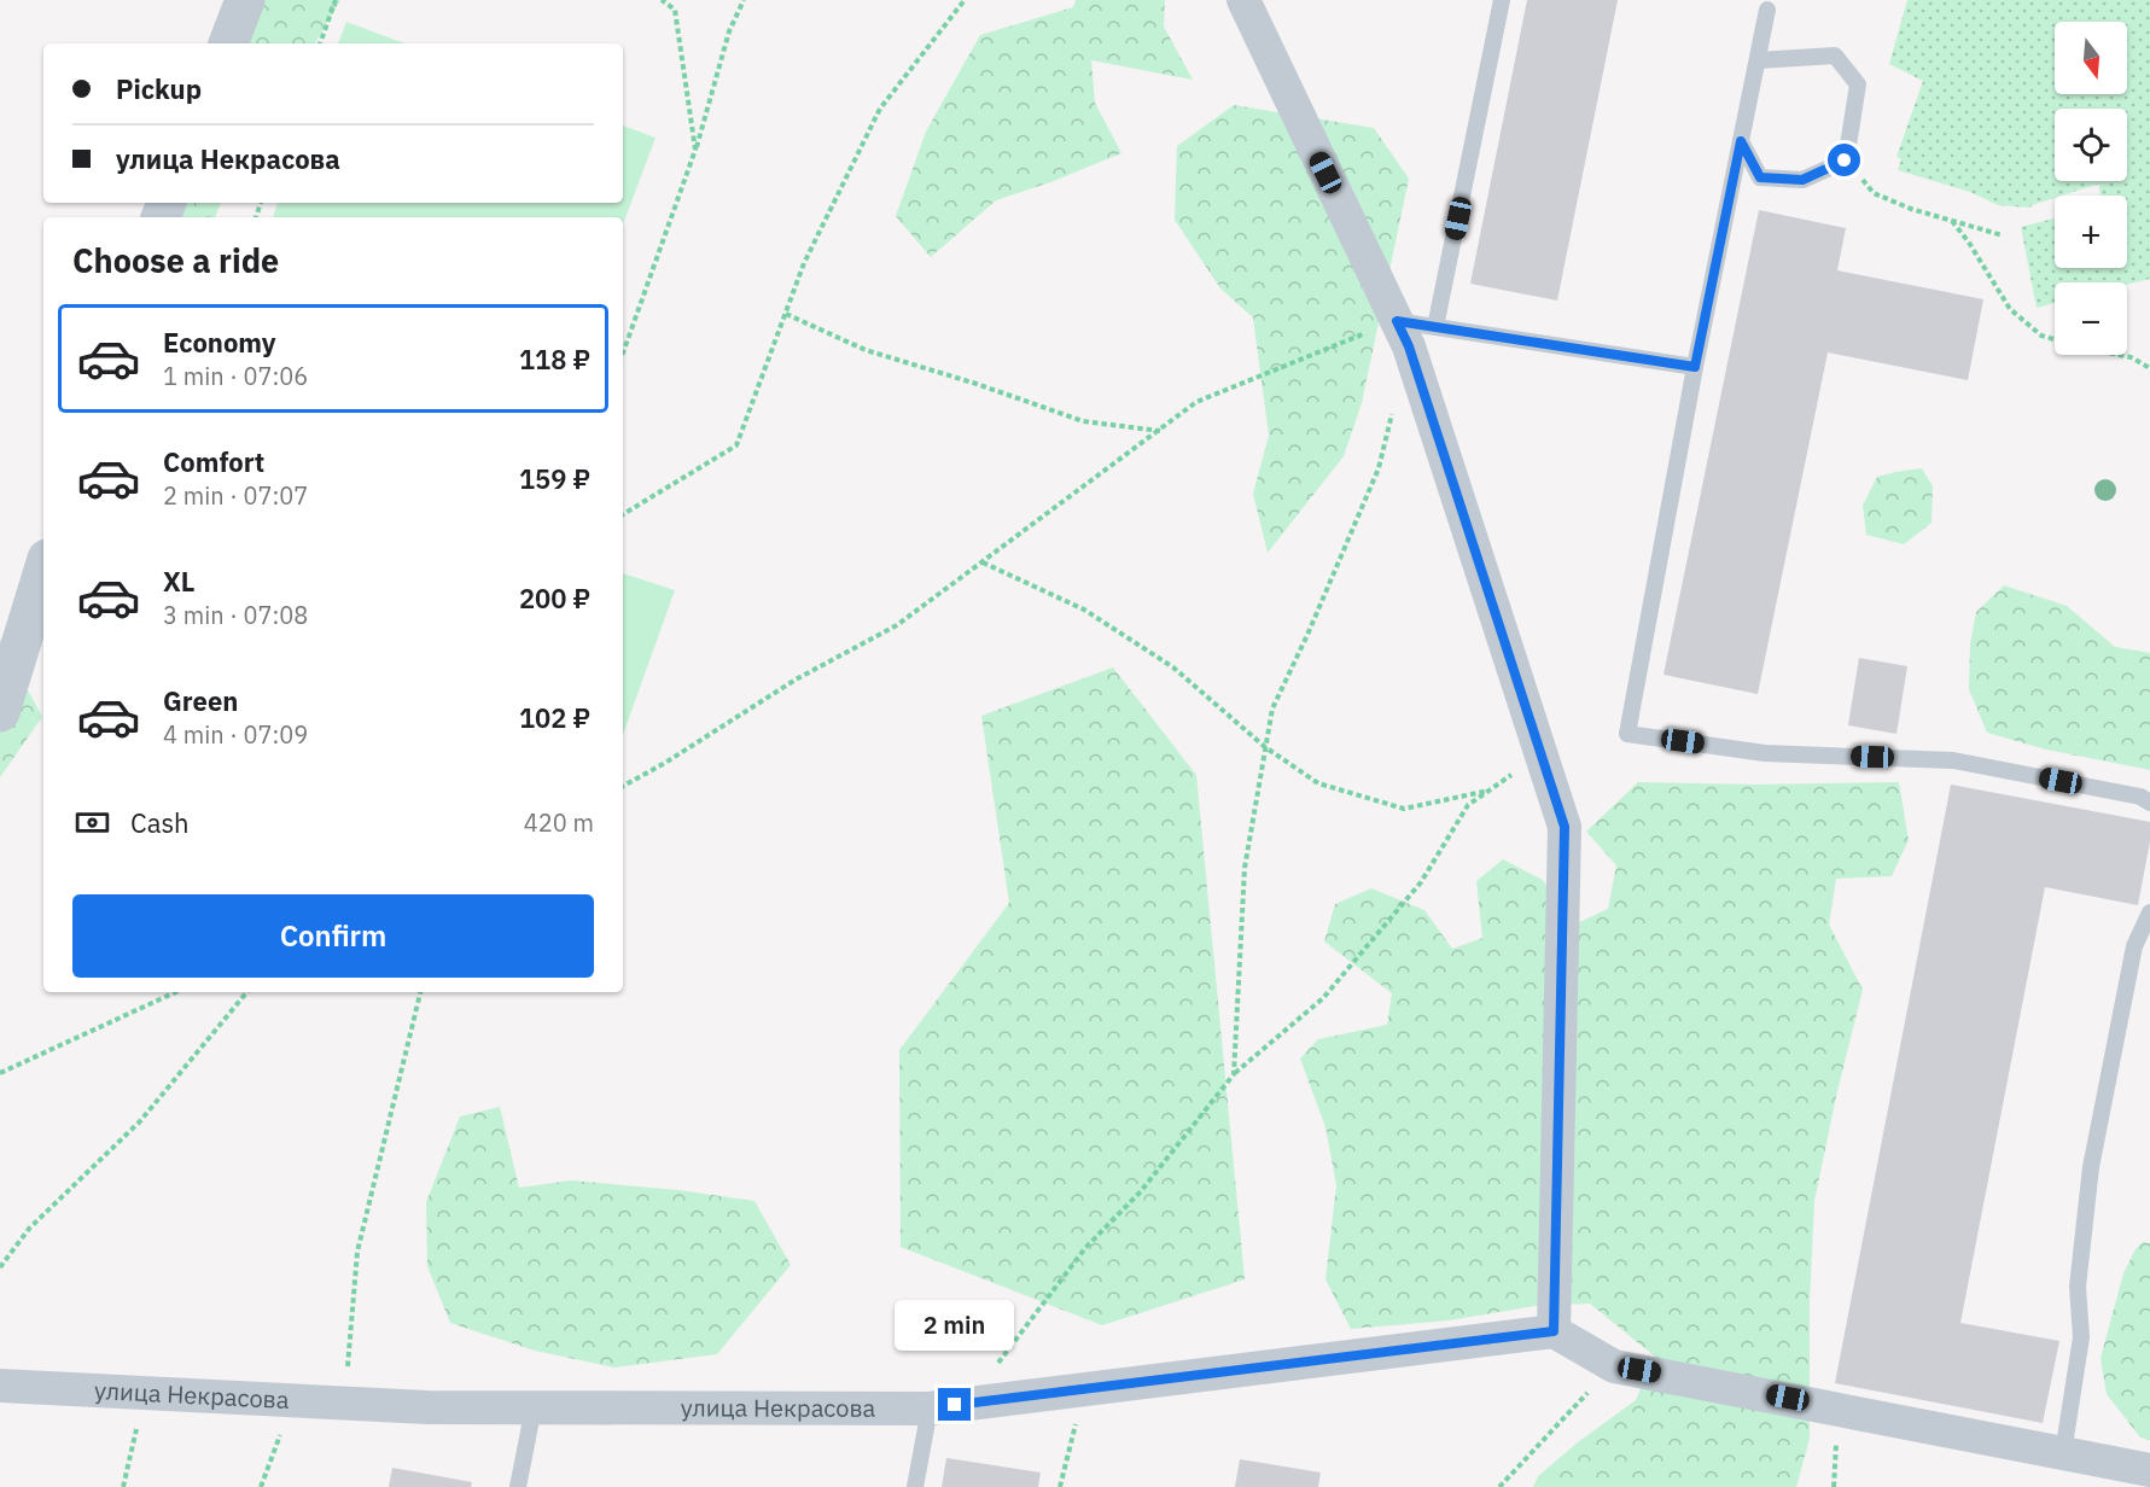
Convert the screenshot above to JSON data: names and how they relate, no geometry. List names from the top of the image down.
{
  "streets": {
    "street": ["улица Некрасова"]
  },
  "north": "bottom",
  "page": {
    "map_buttons": ["+", "−"],
    "banner": ["Pickup", "улица Некрасова"],
    "heading": "Choose a ride",
    "list": [
      {
        "name": "Economy",
        "note": "1 min · 07:06",
        "value": "118 ₽"
      },
      {
        "name": "Comfort",
        "note": "2 min · 07:07",
        "value": "159 ₽"
      },
      {
        "name": "XL",
        "note": "3 min · 07:08",
        "value": "200 ₽"
      },
      {
        "name": "Green",
        "note": "4 min · 07:09",
        "value": "102 ₽"
      }
    ],
    "pay": ["Cash", "420 m"],
    "buttons": "Confirm",
    "bubble": "2 min"
  }
}
